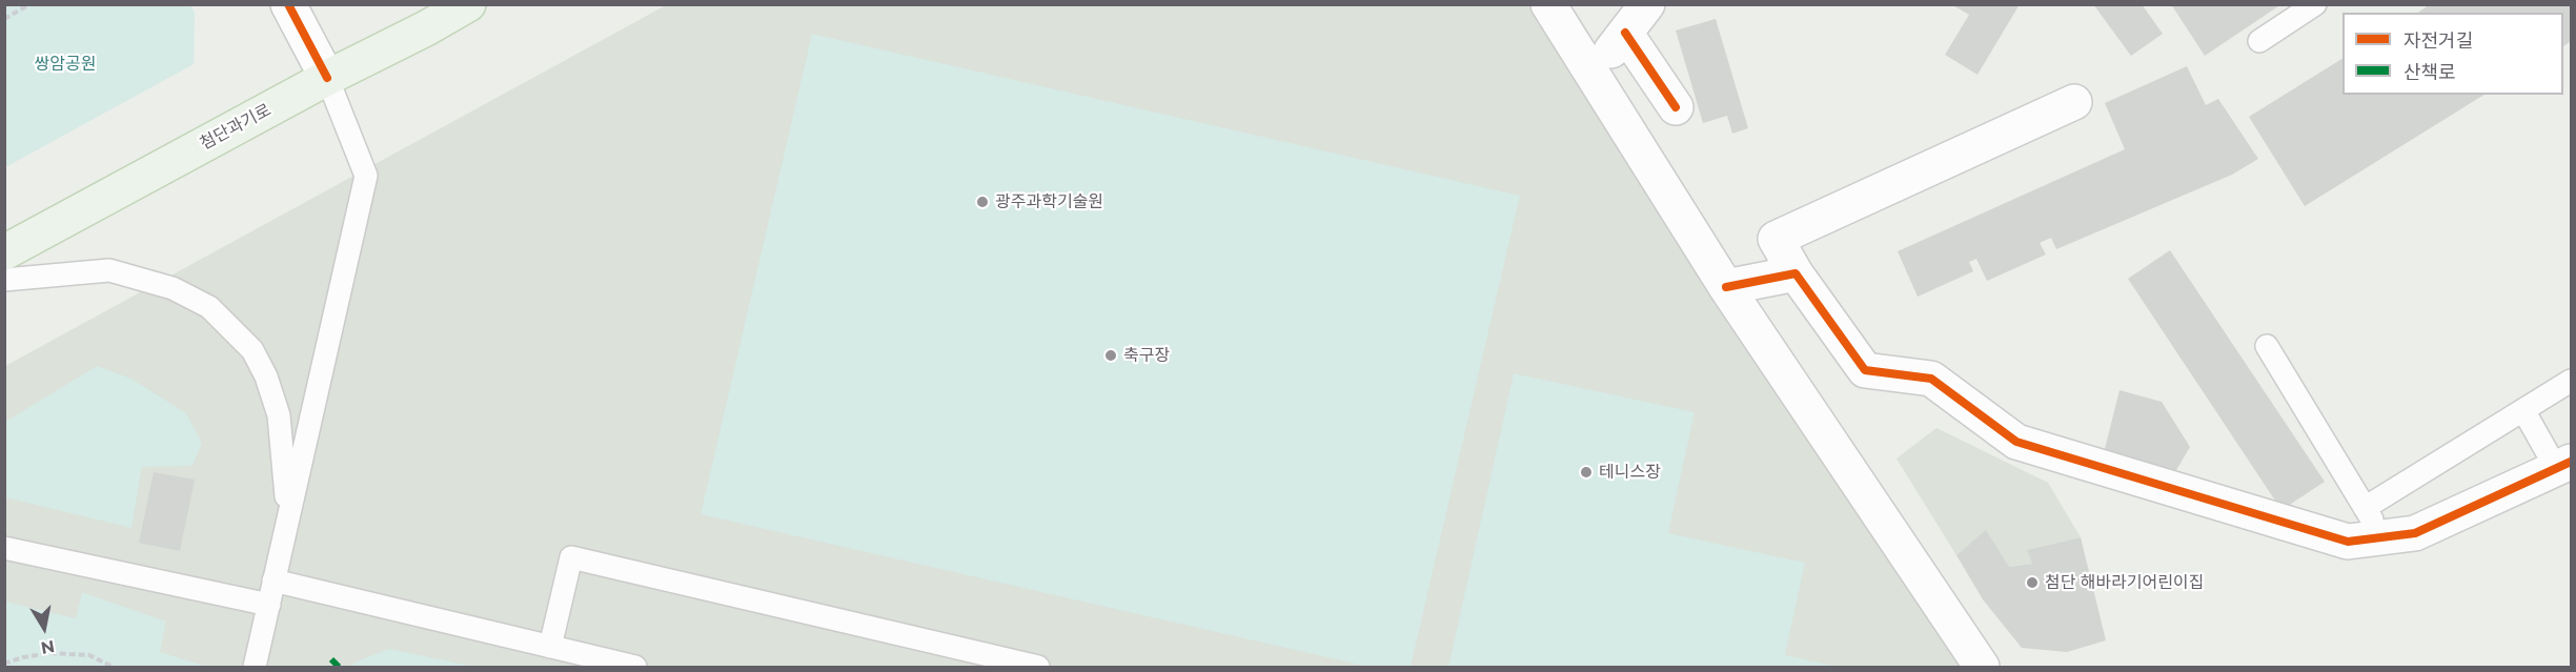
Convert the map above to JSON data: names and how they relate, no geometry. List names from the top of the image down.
{
  "streets": {
    "main road": ["첨단과기로"]
  },
  "parks": ["쌍암공원"],
  "places": [
    "광주과학기술원",
    "축구장",
    "테니스장",
    "첨단 해바라기어린이집"
  ],
  "legend": ["자전거길", "산책로"],
  "north": "bottom"
}
